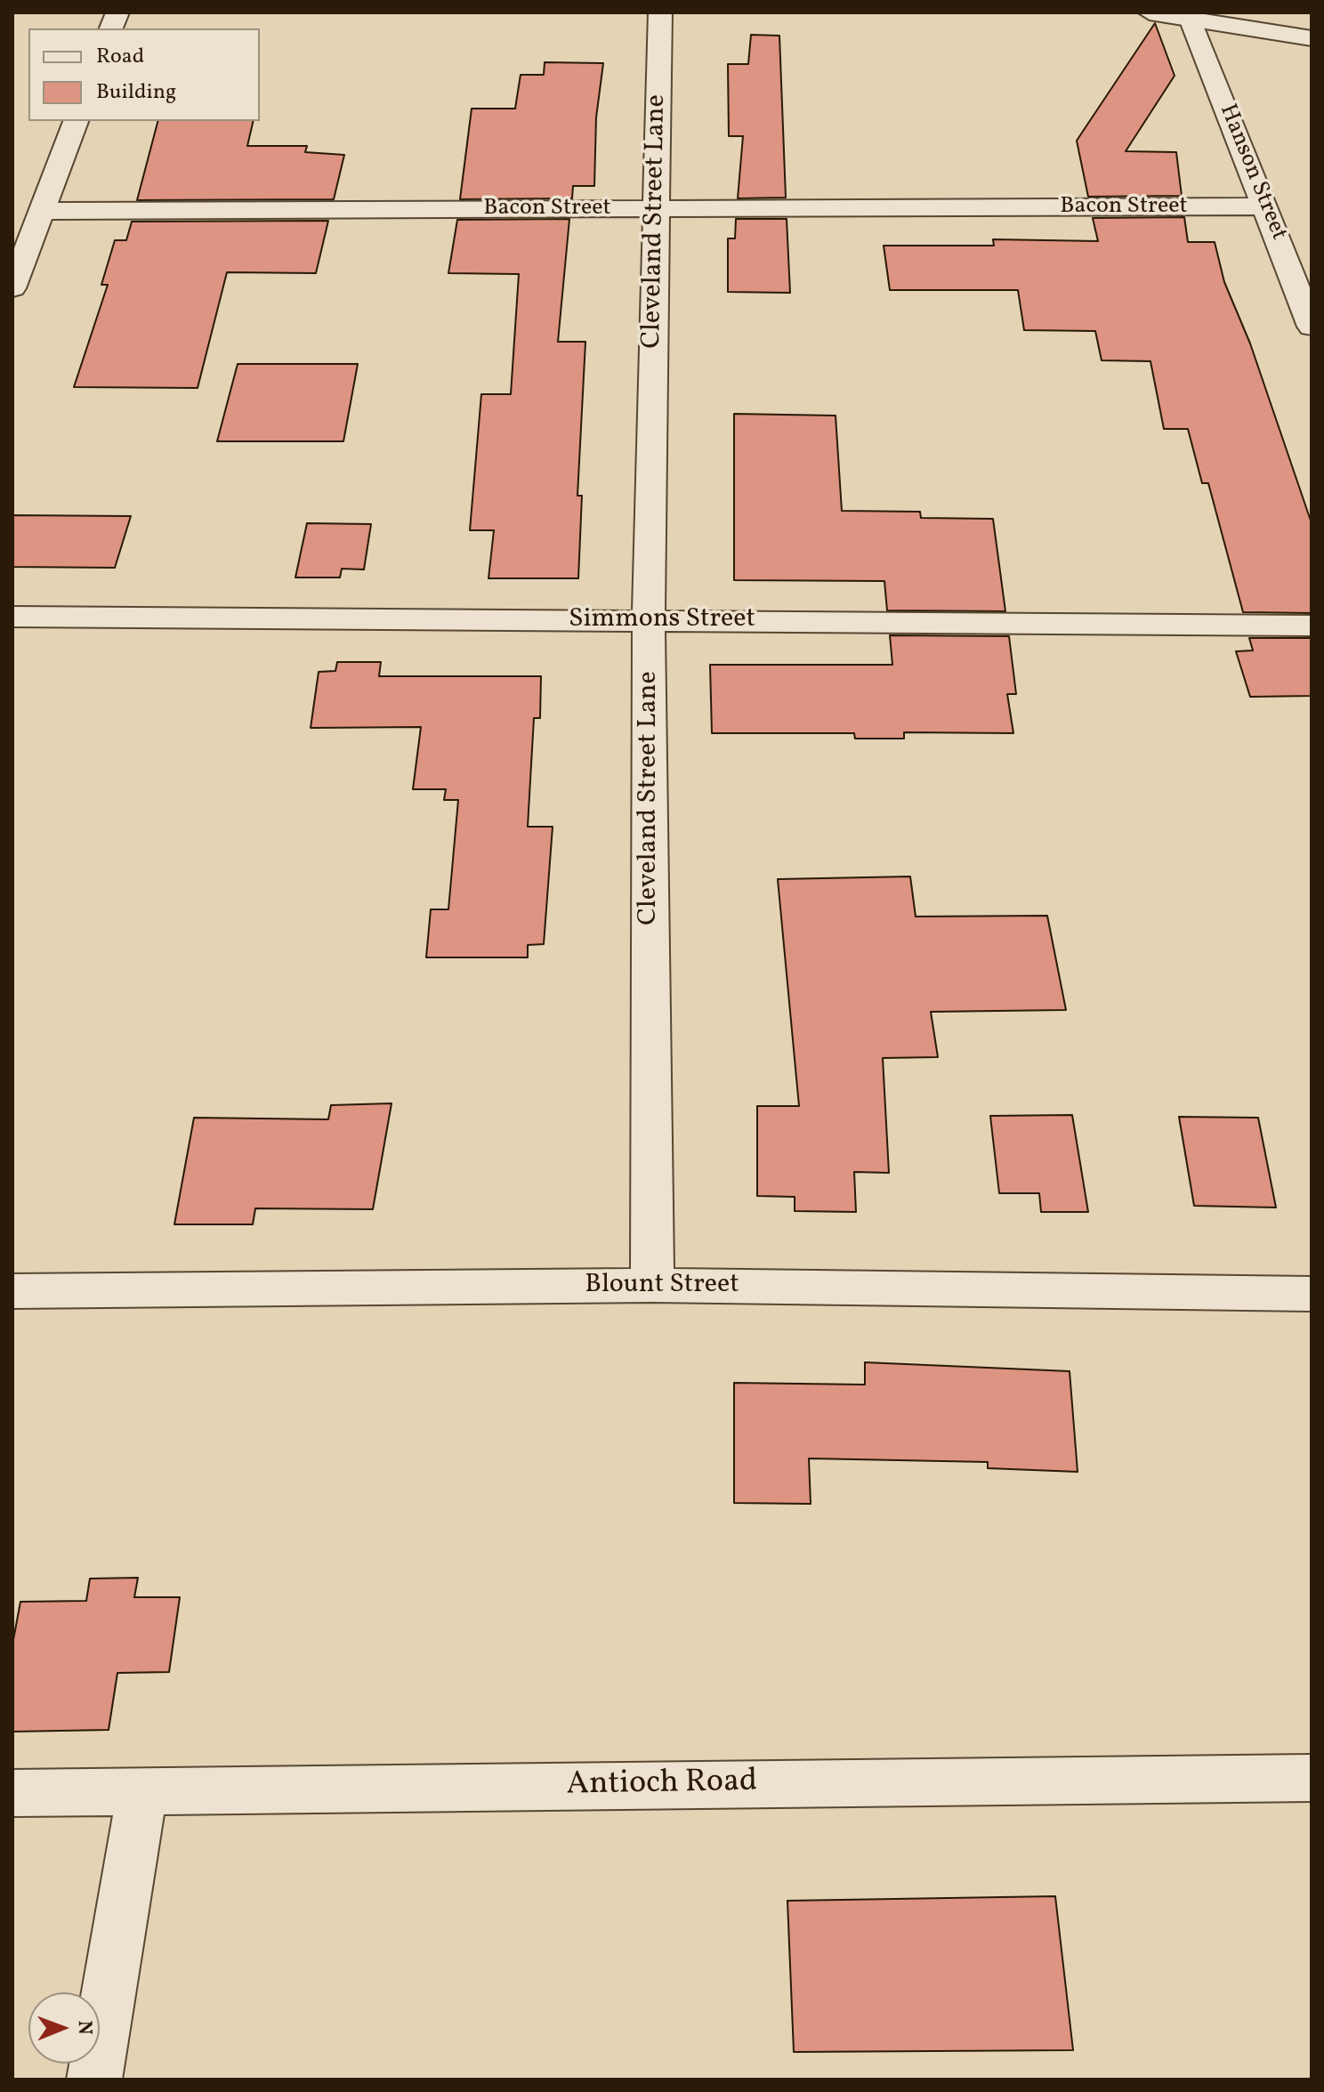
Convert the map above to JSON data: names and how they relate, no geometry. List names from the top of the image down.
{
  "streets": {
    "street": [
      "Hanson Street",
      "Bacon Street",
      "Cleveland Street Lane",
      "Simmons Street",
      "Blount Street",
      "Antioch Road"
    ]
  },
  "crossings": [
    ["Hanson Street", "Bacon Street"],
    ["Bacon Street", "Cleveland Street Lane"],
    ["Cleveland Street Lane", "Simmons Street"],
    ["Cleveland Street Lane", "Blount Street"]
  ],
  "legend": ["Road", "Building"],
  "north": "right"
}
